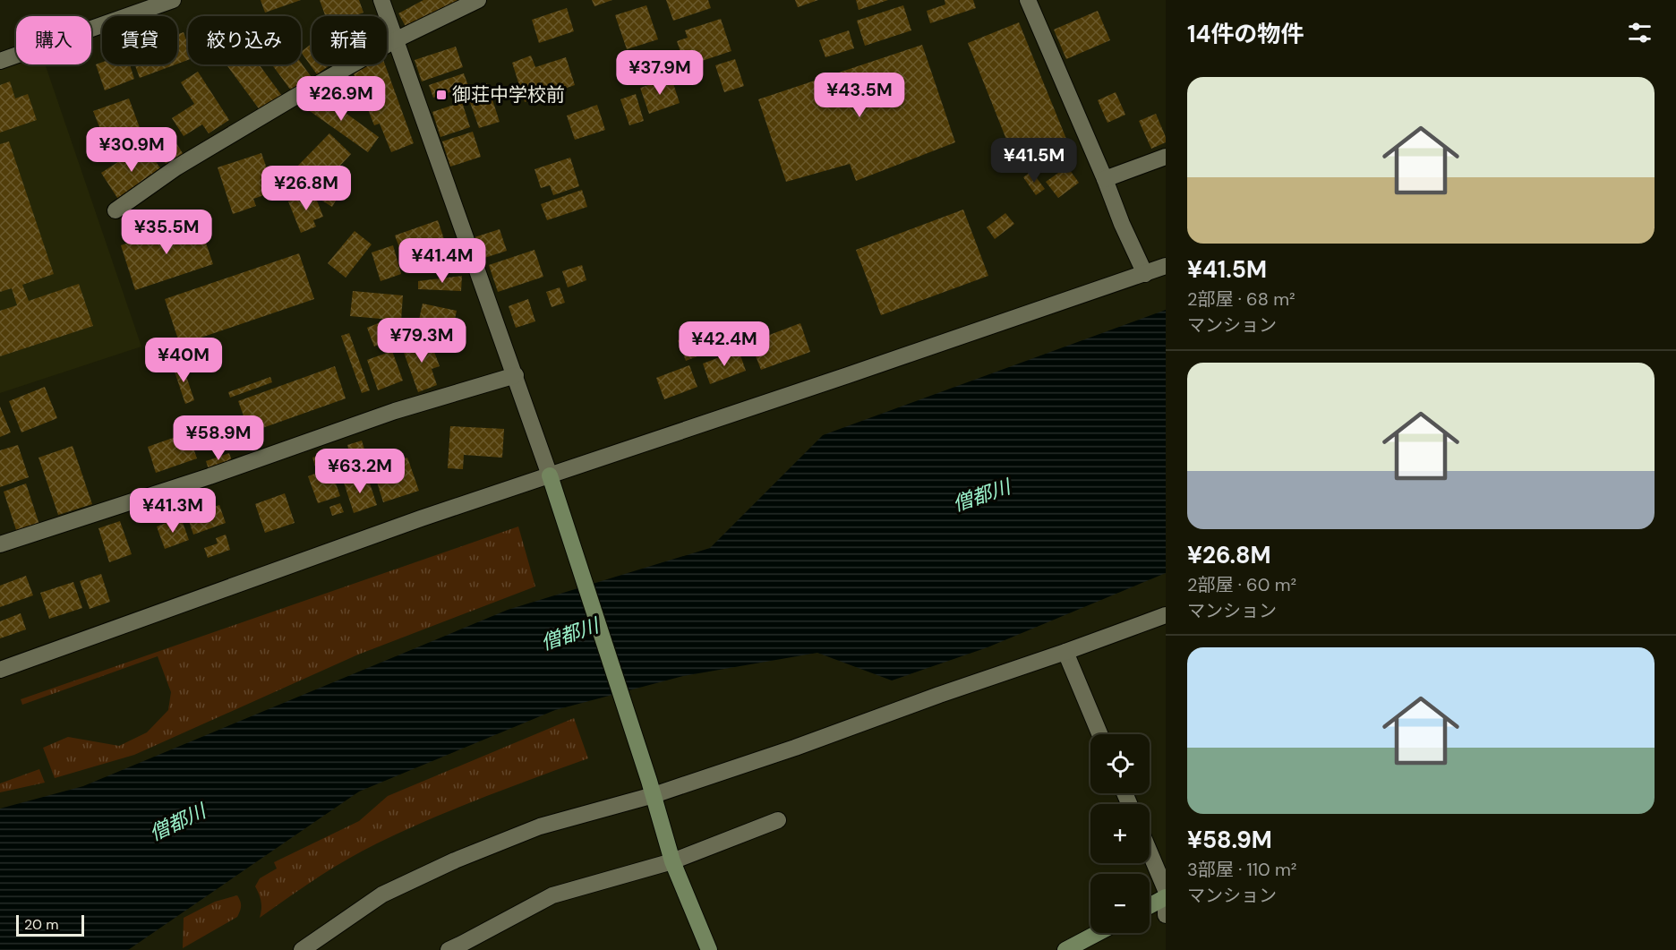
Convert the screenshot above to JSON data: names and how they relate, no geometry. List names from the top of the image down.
{
  "water": ["僧都川"],
  "places": {
    "transit": ["御荘中学校前"]
  },
  "scale_bar": "20 m",
  "page": {
    "heading": "14件の物件",
    "chip": [
      "購入",
      "賃貸",
      "絞り込み",
      "新着"
    ],
    "price": [
      "¥37.9M",
      "¥43.5M",
      "¥26.9M",
      "¥30.9M",
      "¥41.5M",
      "¥26.8M",
      "¥35.5M",
      "¥41.4M",
      "¥79.3M",
      "¥42.4M",
      "¥40M",
      "¥58.9M",
      "¥63.2M",
      "¥41.3M"
    ],
    "list": [
      {
        "name": "¥41.5M",
        "note": "2部屋 · 68 m² · マンション"
      },
      {
        "name": "¥26.8M",
        "note": "2部屋 · 60 m² · マンション"
      },
      {
        "name": "¥58.9M",
        "note": "3部屋 · 110 m² · マンション"
      }
    ],
    "map_buttons": ["+", "−"],
    "scale": "20 m"
  }
}
